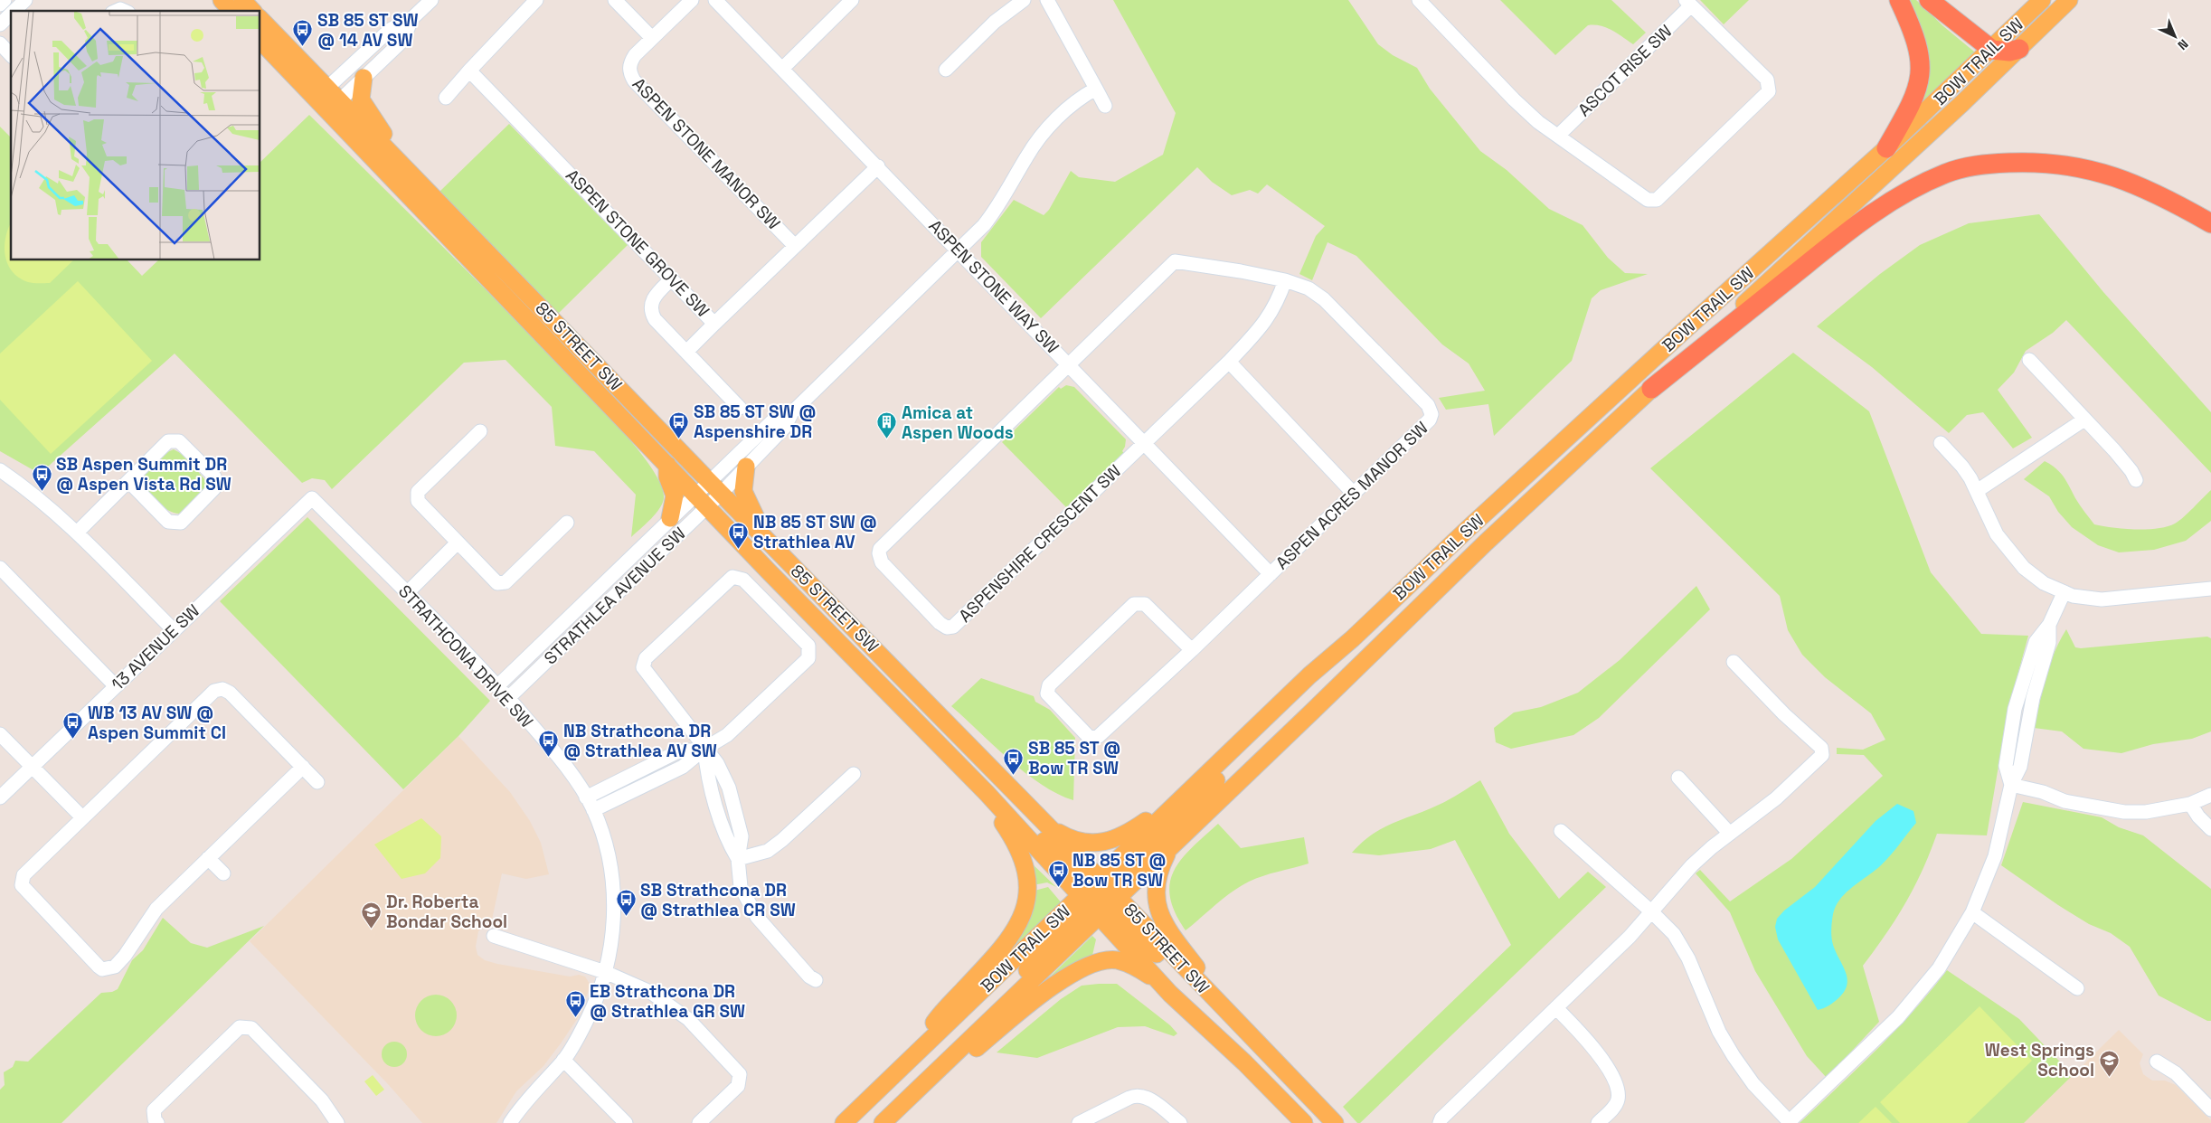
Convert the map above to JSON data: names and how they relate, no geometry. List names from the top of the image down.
{
  "streets": {
    "main road": ["BOW TRAIL SW", "85 STREET SW"],
    "street": [
      "ASCOT RISE SW",
      "ASPEN STONE MANOR SW",
      "ASPEN STONE GROVE SW",
      "ASPEN STONE WAY SW",
      "ASPEN ACRES MANOR SW",
      "ASPENSHIRE CRESCENT SW",
      "STRATHLEA AVENUE SW",
      "13 AVENUE SW",
      "STRATHCONA DRIVE SW"
    ]
  },
  "crossings": [
    ["BOW TRAIL SW", "85 STREET SW"],
    ["ASPEN STONE MANOR SW", "ASPEN STONE GROVE SW"],
    ["ASPEN STONE GROVE SW", "ASPEN STONE WAY SW"],
    ["ASPEN STONE WAY SW", "ASPEN ACRES MANOR SW"],
    ["ASPEN STONE WAY SW", "ASPENSHIRE CRESCENT SW"],
    ["85 STREET SW", "STRATHLEA AVENUE SW"],
    ["ASPEN ACRES MANOR SW", "ASPENSHIRE CRESCENT SW"],
    ["STRATHLEA AVENUE SW", "STRATHCONA DRIVE SW"],
    ["13 AVENUE SW", "STRATHCONA DRIVE SW"]
  ],
  "places": {
    "bus stop": [
      "SB 85 ST SW @ 14 AV SW",
      "SB 85 ST SW @ Aspenshire DR",
      "SB Aspen Summit DR @ Aspen Vista Rd SW",
      "NB 85 ST SW @ Strathlea AV",
      "WB 13 AV SW @ Aspen Summit CI",
      "NB Strathcona DR @ Strathlea AV SW",
      "SB 85 ST @ Bow TR SW",
      "NB 85 ST @ Bow TR SW",
      "SB Strathcona DR @ Strathlea CR SW",
      "EB Strathcona DR @ Strathlea GR SW"
    ],
    "building": ["Amica at Aspen Woods"],
    "school or university": ["Dr. Roberta Bondar School", "West Springs School"]
  },
  "north": "bottom right"
}
